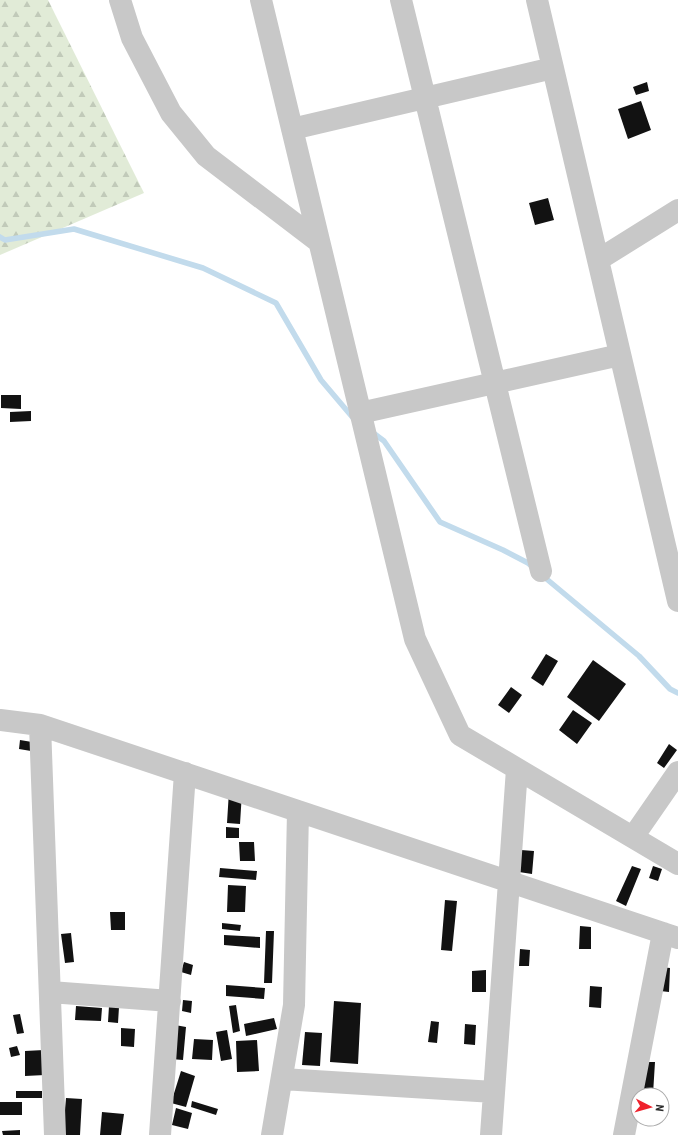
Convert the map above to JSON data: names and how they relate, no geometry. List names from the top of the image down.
{
  "north": "right"
}
